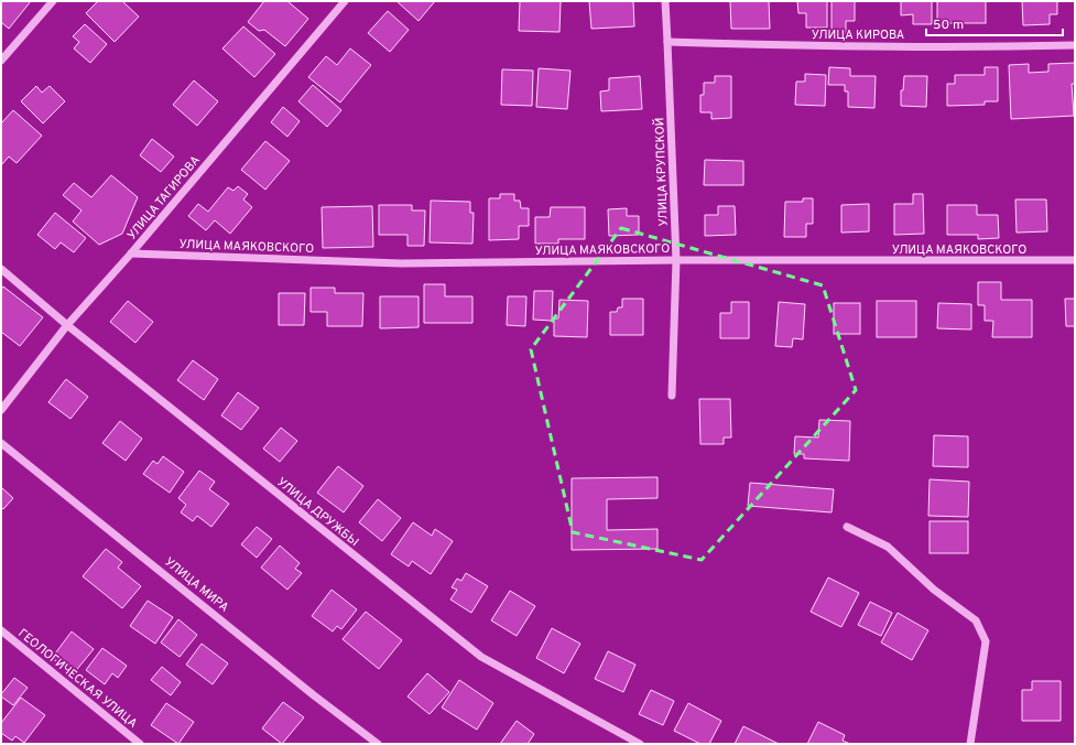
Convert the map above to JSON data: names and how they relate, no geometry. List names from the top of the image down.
{
  "streets": {
    "street": [
      "УЛИЦА КИРОВА",
      "УЛИЦА КРУПСКОЙ",
      "УЛИЦА ТАГИРОВА",
      "УЛИЦА МАЯКОВСКОГО",
      "УЛИЦА ДРУЖБЫ",
      "УЛИЦА МИРА",
      "ГЕОЛОГИЧЕСКАЯ УЛИЦА"
    ]
  },
  "crossings": [
    ["УЛИЦА КИРОВА", "УЛИЦА КРУПСКОЙ"],
    ["УЛИЦА КРУПСКОЙ", "УЛИЦА МАЯКОВСКОГО"],
    ["УЛИЦА ТАГИРОВА", "УЛИЦА МАЯКОВСКОГО"],
    ["УЛИЦА ТАГИРОВА", "УЛИЦА ДРУЖБЫ"]
  ],
  "scale_bar": "50 m"
}
